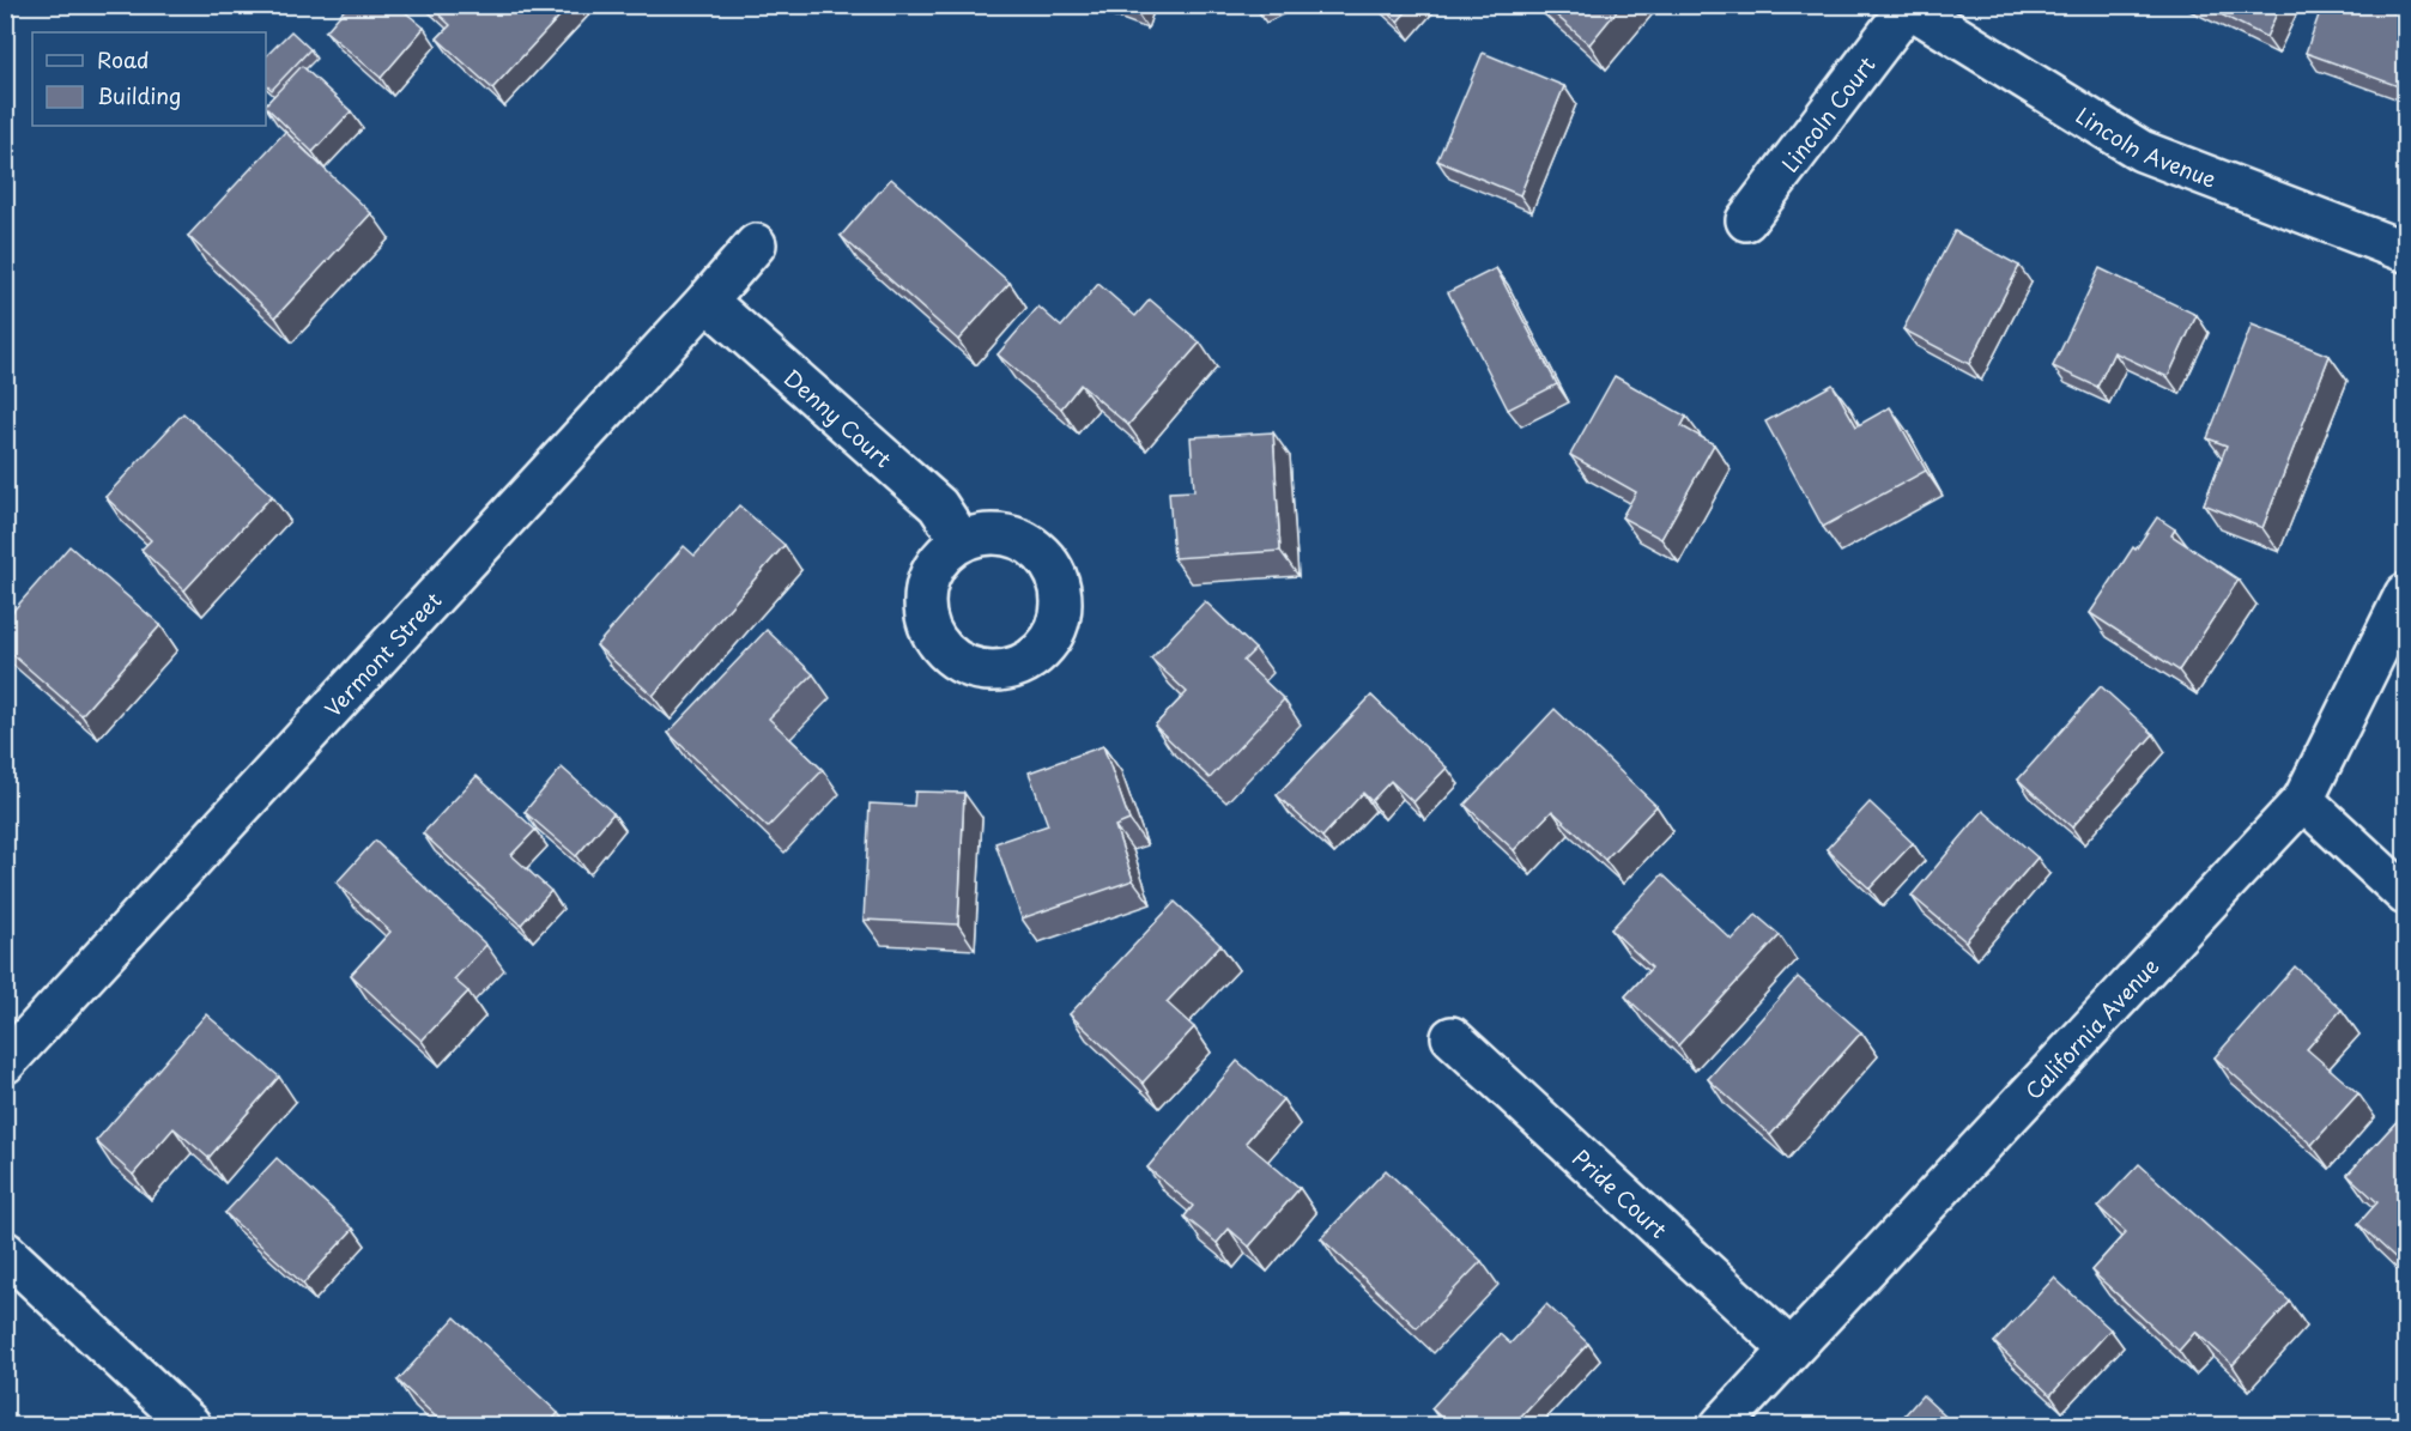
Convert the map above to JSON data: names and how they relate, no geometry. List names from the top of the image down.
{
  "streets": {
    "street": [
      "Lincoln Court",
      "Lincoln Avenue",
      "Denny Court",
      "Vermont Street",
      "California Avenue",
      "Pride Court"
    ]
  },
  "crossings": [
    ["Lincoln Court", "Lincoln Avenue"],
    ["Denny Court", "Vermont Street"],
    ["California Avenue", "Pride Court"]
  ],
  "legend": ["Road", "Building"]
}
